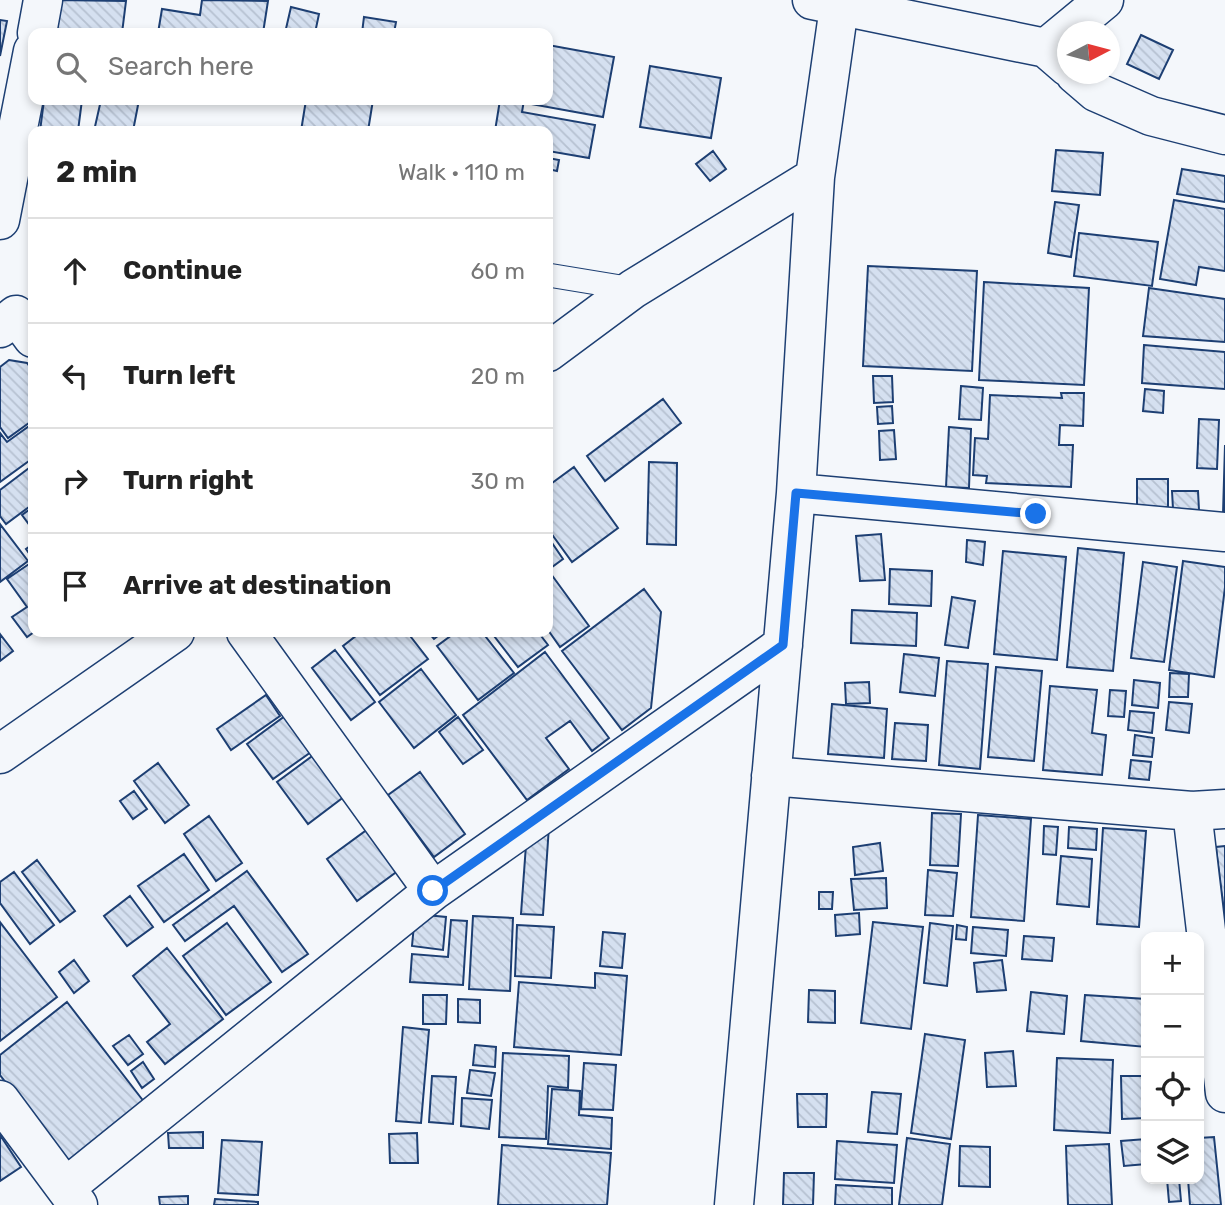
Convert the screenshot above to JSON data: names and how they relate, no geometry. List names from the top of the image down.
{
  "north": "right",
  "page": {
    "search": "Search here",
    "heading": ["2 min", "Walk · 110 m"],
    "list": [
      ["Continue", "60 m"],
      ["Turn left", "20 m"],
      ["Turn right", "30 m"],
      "Arrive at destination"
    ],
    "map_buttons": ["+", "−"]
  }
}
